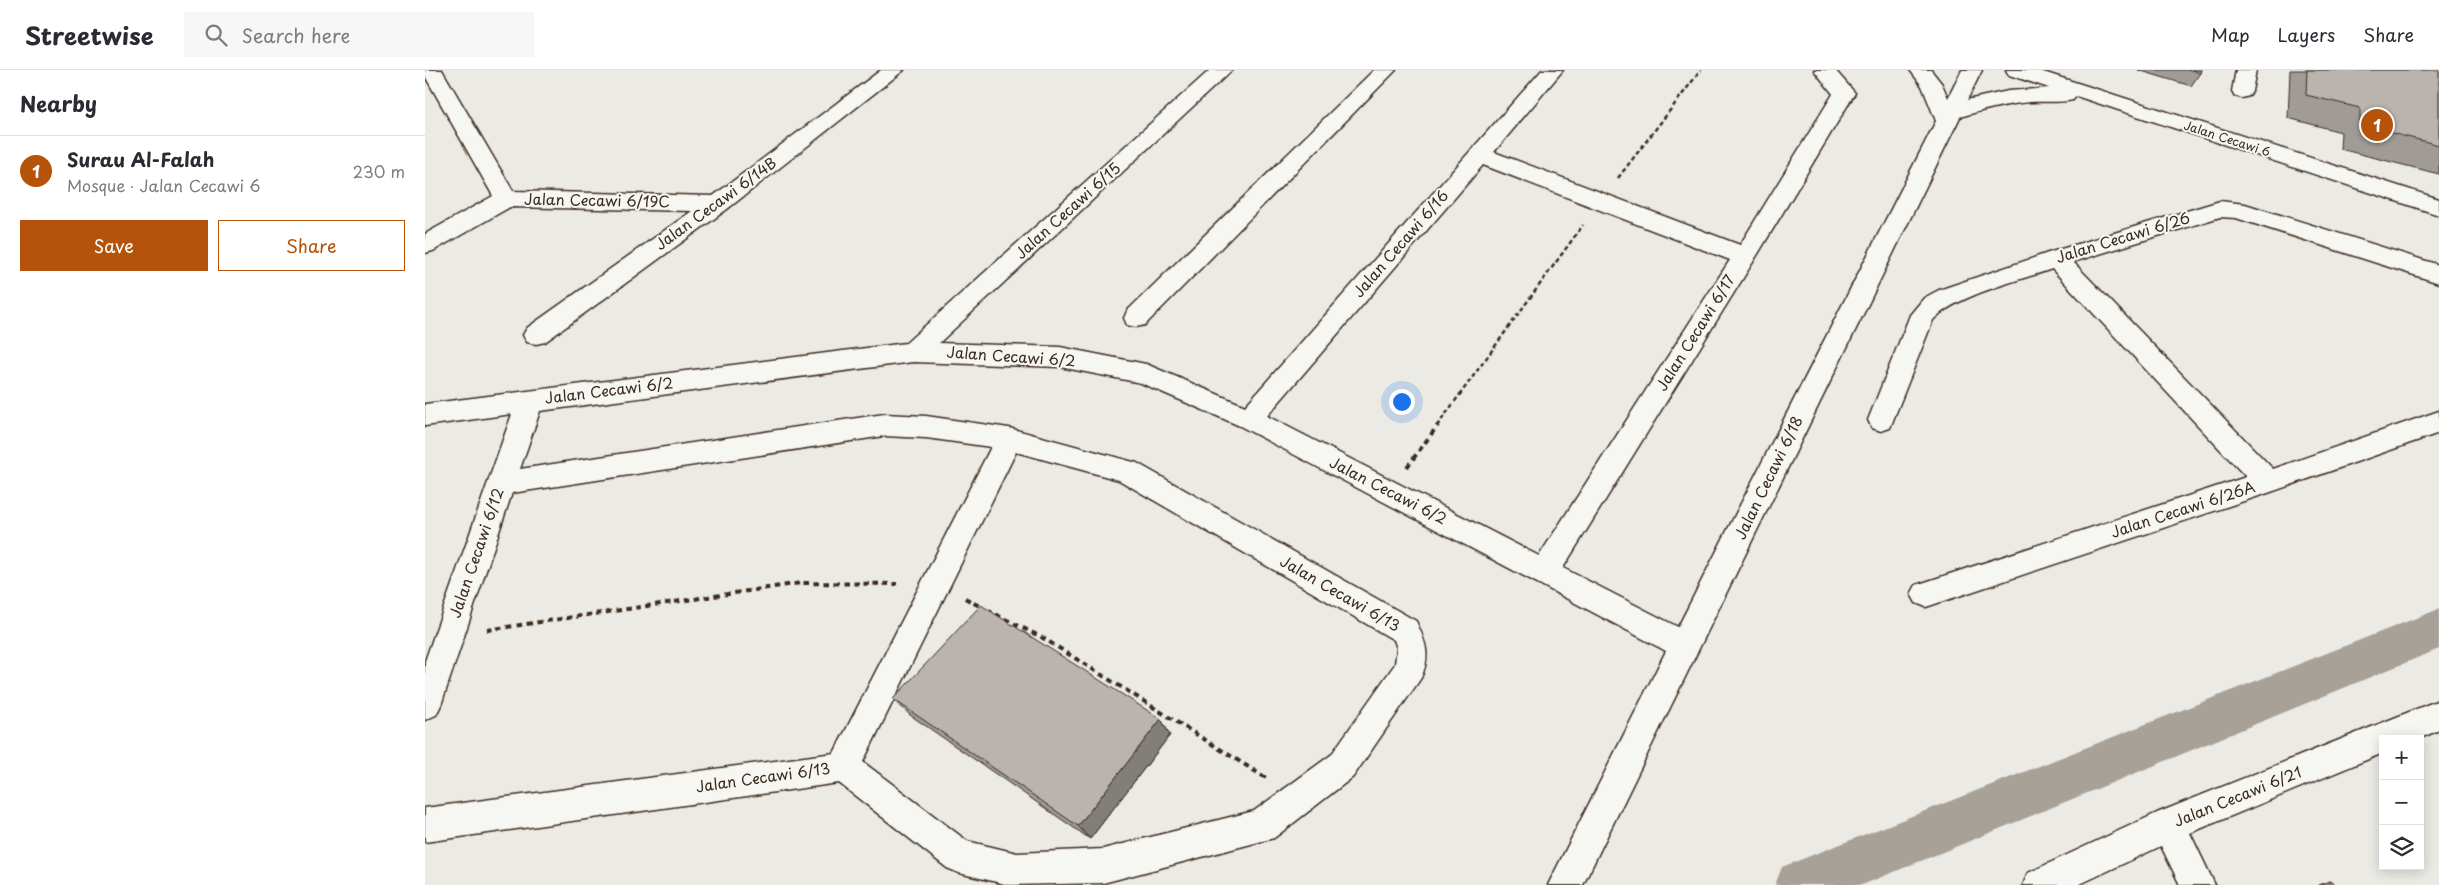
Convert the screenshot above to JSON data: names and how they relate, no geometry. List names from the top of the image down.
{
  "streets": {
    "street": [
      "Jalan Cecawi 6",
      "Jalan Cecawi 6/19C",
      "Jalan Cecawi 6/14B",
      "Jalan Cecawi 6/15",
      "Jalan Cecawi 6/26",
      "Jalan Cecawi 6/16",
      "Jalan Cecawi 6/17",
      "Jalan Cecawi 6/2",
      "Jalan Cecawi 6/18",
      "Jalan Cecawi 6/26A",
      "Jalan Cecawi 6/12",
      "Jalan Cecawi 6/13",
      "Jalan Cecawi 6/21"
    ]
  },
  "crossings": [
    ["Jalan Cecawi 6/19C", "Jalan Cecawi 6/14B"],
    ["Jalan Cecawi 6/15", "Jalan Cecawi 6/2"],
    ["Jalan Cecawi 6/16", "Jalan Cecawi 6/2"],
    ["Jalan Cecawi 6/17", "Jalan Cecawi 6/2"],
    ["Jalan Cecawi 6/2", "Jalan Cecawi 6/18"],
    ["Jalan Cecawi 6/2", "Jalan Cecawi 6/12"],
    ["Jalan Cecawi 6/12", "Jalan Cecawi 6/13"]
  ],
  "page": {
    "header": "Streetwise",
    "search": "Search here",
    "nav": ["Map", "Layers", "Share"],
    "heading": "Nearby",
    "pins": "1",
    "list": [
      {
        "mark": "1",
        "name": "Surau Al-Falah",
        "note": "Mosque · Jalan Cecawi 6",
        "value": "230 m"
      }
    ],
    "buttons": ["Save", "Share"],
    "map_buttons": ["+", "−"]
  }
}
